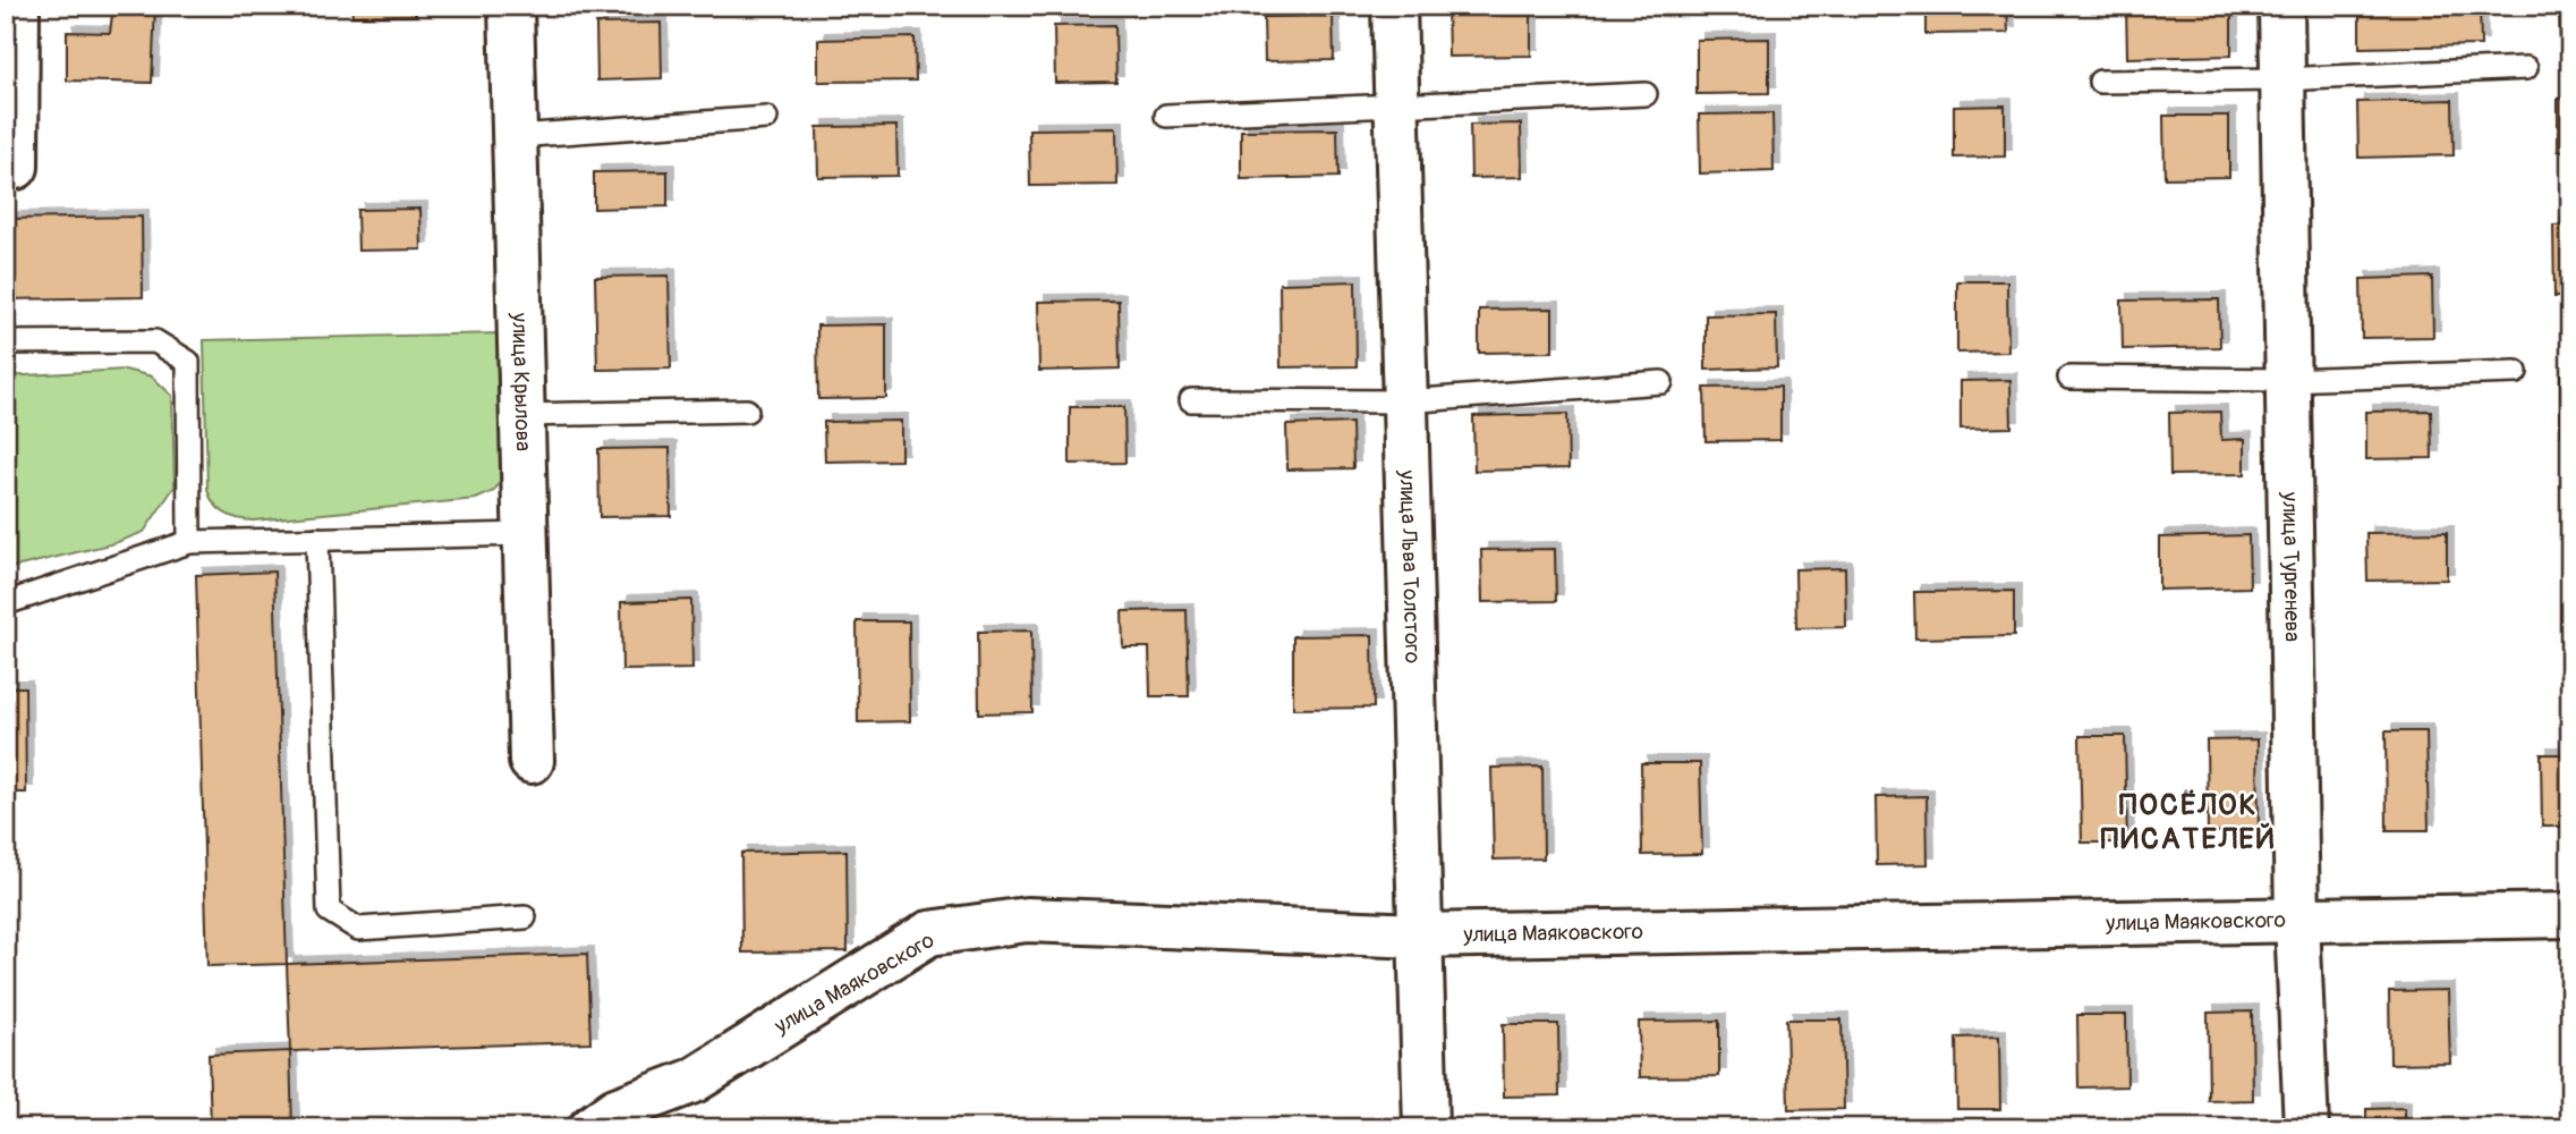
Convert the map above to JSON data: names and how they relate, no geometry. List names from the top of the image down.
{
  "streets": {
    "street": [
      "улица Крылова",
      "улица Льва Толстого",
      "улица Тургенева",
      "улица Маяковского"
    ]
  },
  "crossings": [
    ["улица Льва Толстого", "улица Маяковского"],
    ["улица Тургенева", "улица Маяковского"]
  ],
  "districts": ["ПОСЁЛОК ПИСАТЕЛЕЙ"]
}
